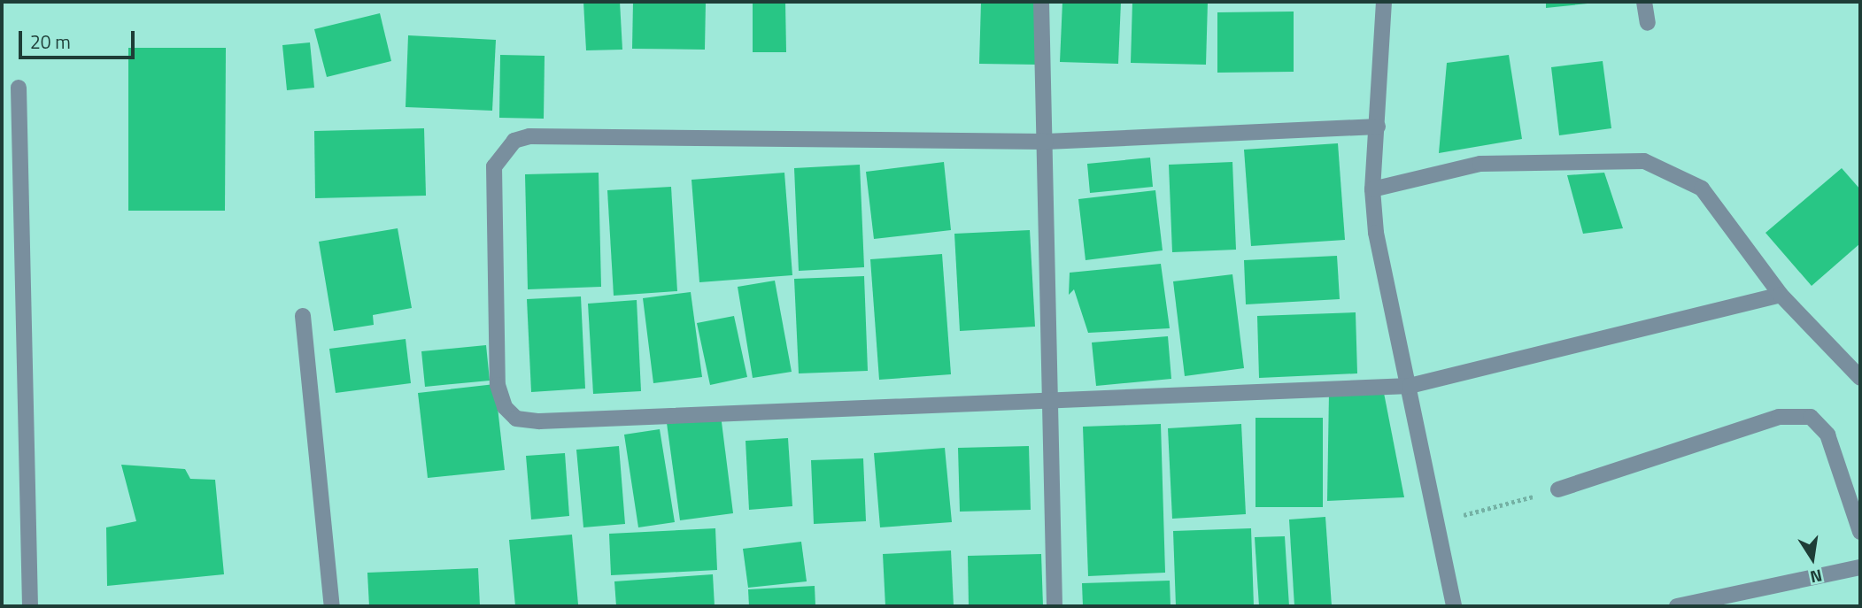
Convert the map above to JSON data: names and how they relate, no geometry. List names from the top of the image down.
{
  "scale_bar": "20 m",
  "north": "bottom"
}
